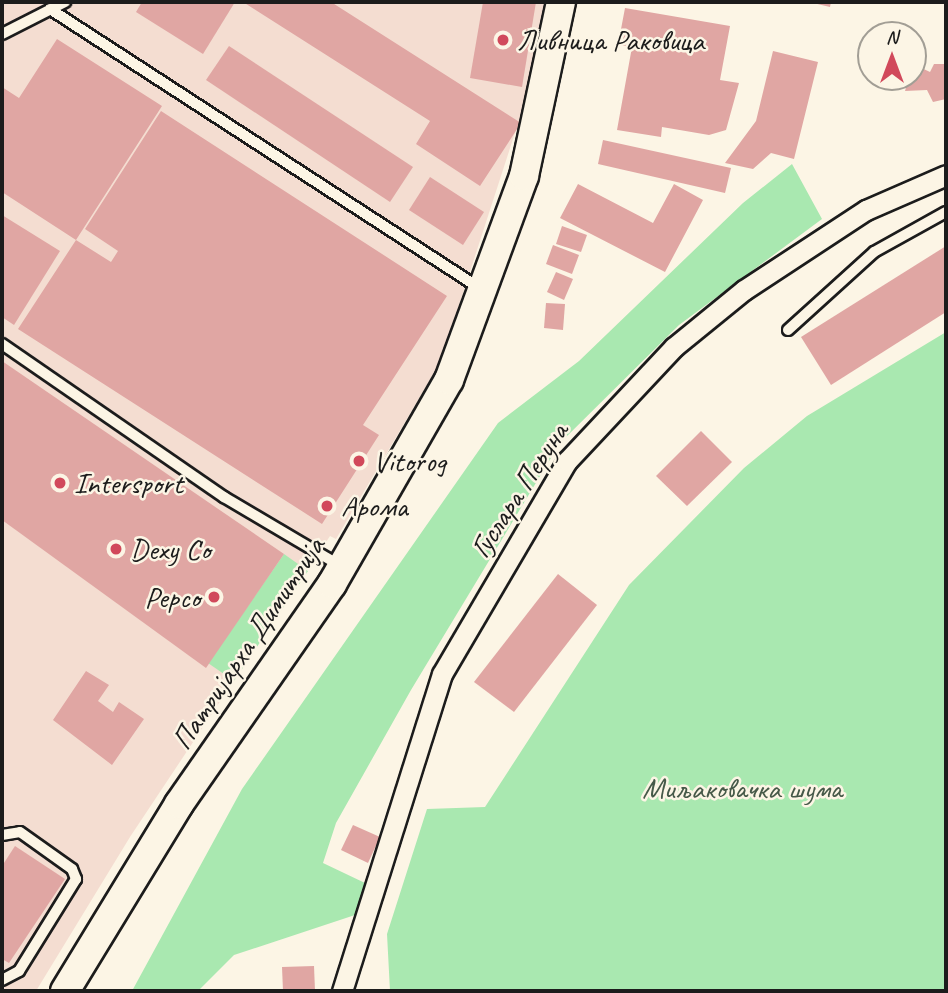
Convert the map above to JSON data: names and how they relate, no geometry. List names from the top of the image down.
{
  "streets": {
    "main road": ["Патријарха Димитрија"],
    "street": ["Гуслара Перуна"]
  },
  "parks": ["Миљаковачка шума"],
  "places": [
    "Ливница Раковица",
    "Vitorog",
    "Intersport",
    "Арома",
    "Dexy Co",
    "Pepco"
  ],
  "north": "top"
}
